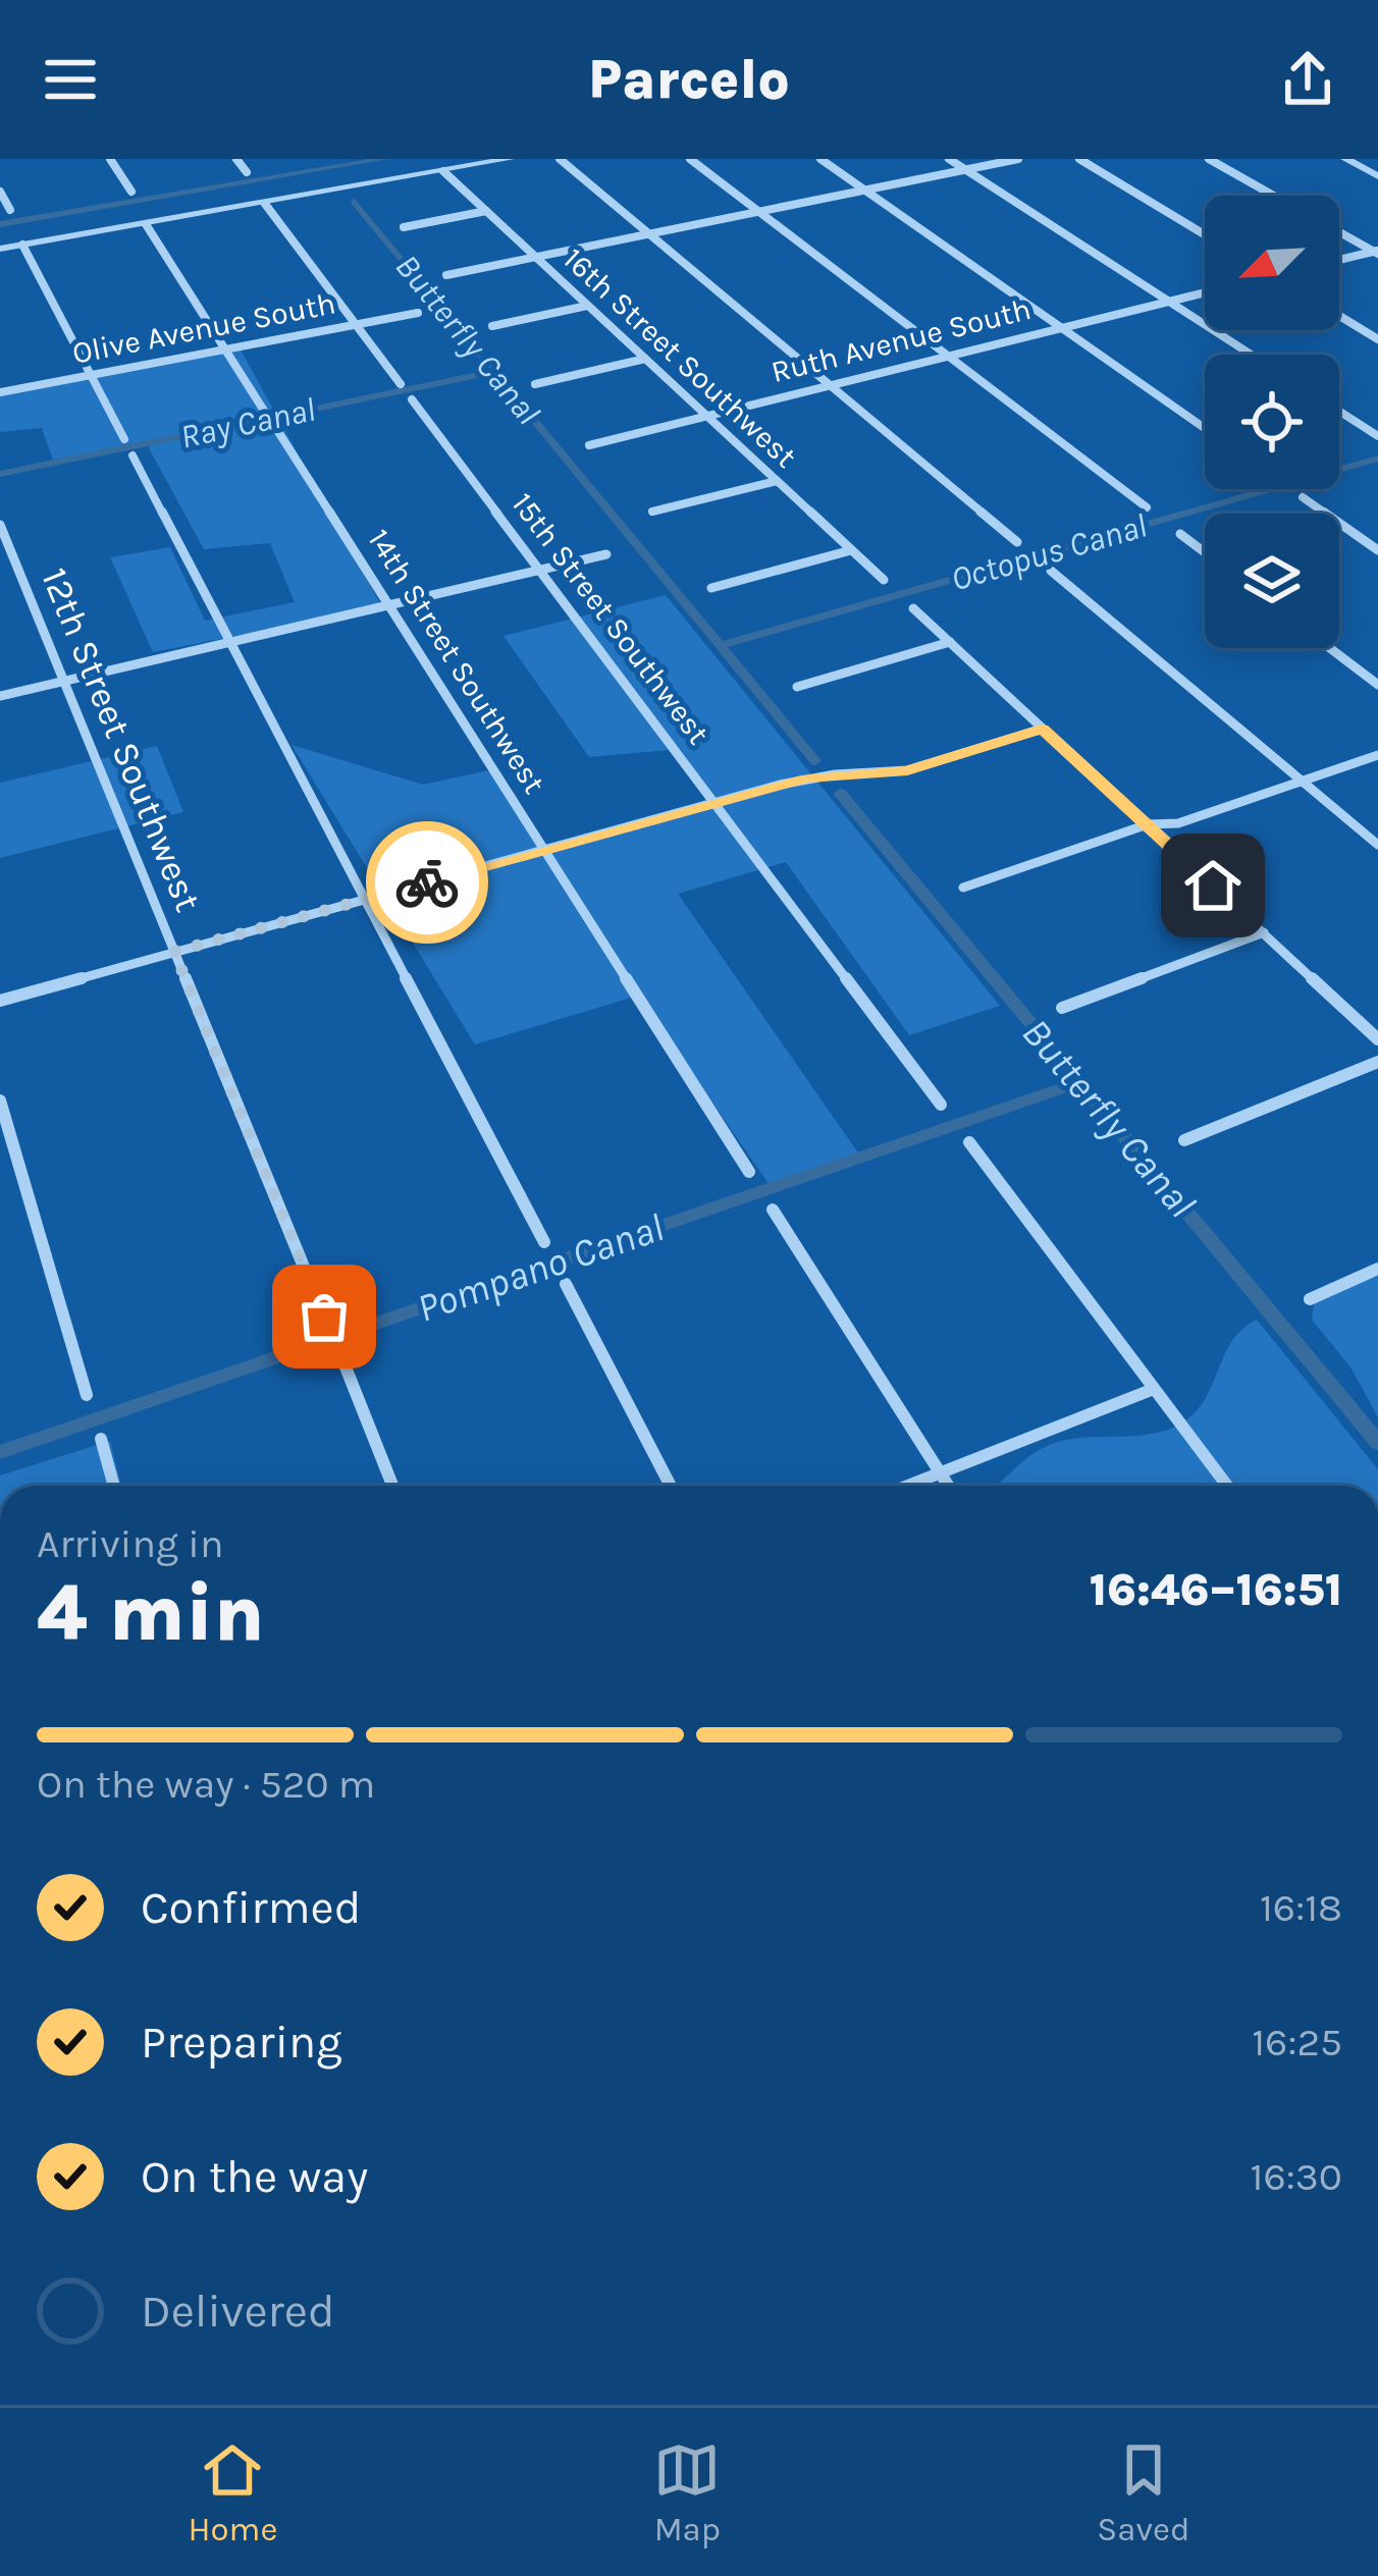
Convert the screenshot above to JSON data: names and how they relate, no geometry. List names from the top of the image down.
{
  "streets": {
    "street": [
      "Olive Avenue South",
      "Ruth Avenue South",
      "16th Street Southwest",
      "15th Street Southwest",
      "14th Street Southwest",
      "12th Street Southwest"
    ]
  },
  "crossings": [
    ["Ruth Avenue South", "16th Street Southwest"]
  ],
  "water": [
    "Butterfly Canal",
    "Ray Canal",
    "Octopus Canal",
    "Pompano Canal"
  ],
  "north": "bottom left",
  "page": {
    "header": "Parcelo",
    "heading": ["4 min", "Arriving in", "16:46–16:51"],
    "bar": "On the way · 520 m",
    "list": [
      ["Confirmed", "16:18"],
      ["Preparing", "16:25"],
      ["On the way", "16:30"],
      "Delivered"
    ],
    "tabs": ["Home", "Map", "Saved"]
  }
}
